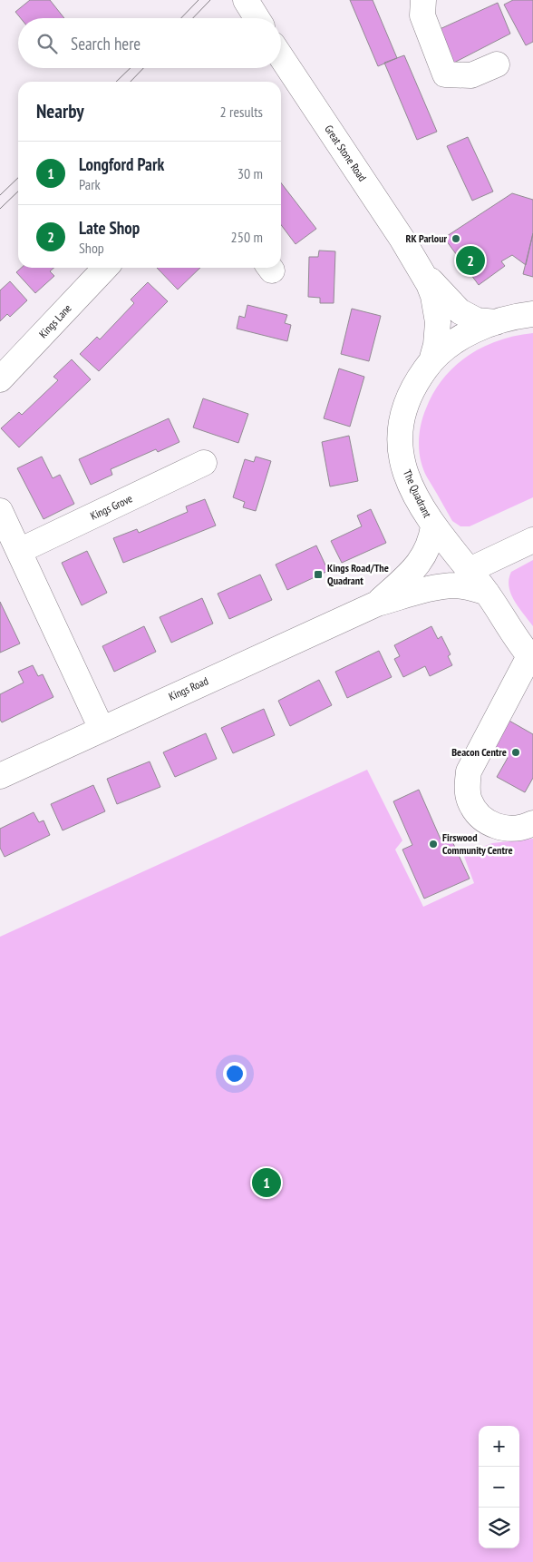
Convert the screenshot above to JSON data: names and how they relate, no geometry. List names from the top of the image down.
{
  "streets": {
    "street": [
      "Great Stone Road",
      "Kings Lane",
      "The Quadrant",
      "Kings Grove",
      "Kings Road"
    ]
  },
  "crossings": [
    ["Great Stone Road", "The Quadrant"],
    ["The Quadrant", "Kings Road"]
  ],
  "places": {
    "other": ["RK Parlour", "Beacon Centre", "Firswood Community Centre"],
    "transit": ["Kings Road/The Quadrant"]
  },
  "page": {
    "search": "Search here",
    "heading": ["Nearby", "2 results"],
    "list": [
      {
        "mark": "1",
        "name": "Longford Park",
        "note": "Park",
        "value": "30 m"
      },
      {
        "mark": "2",
        "name": "Late Shop",
        "note": "Shop",
        "value": "250 m"
      }
    ],
    "pins": ["2", "1"],
    "map_buttons": ["+", "−"]
  }
}
